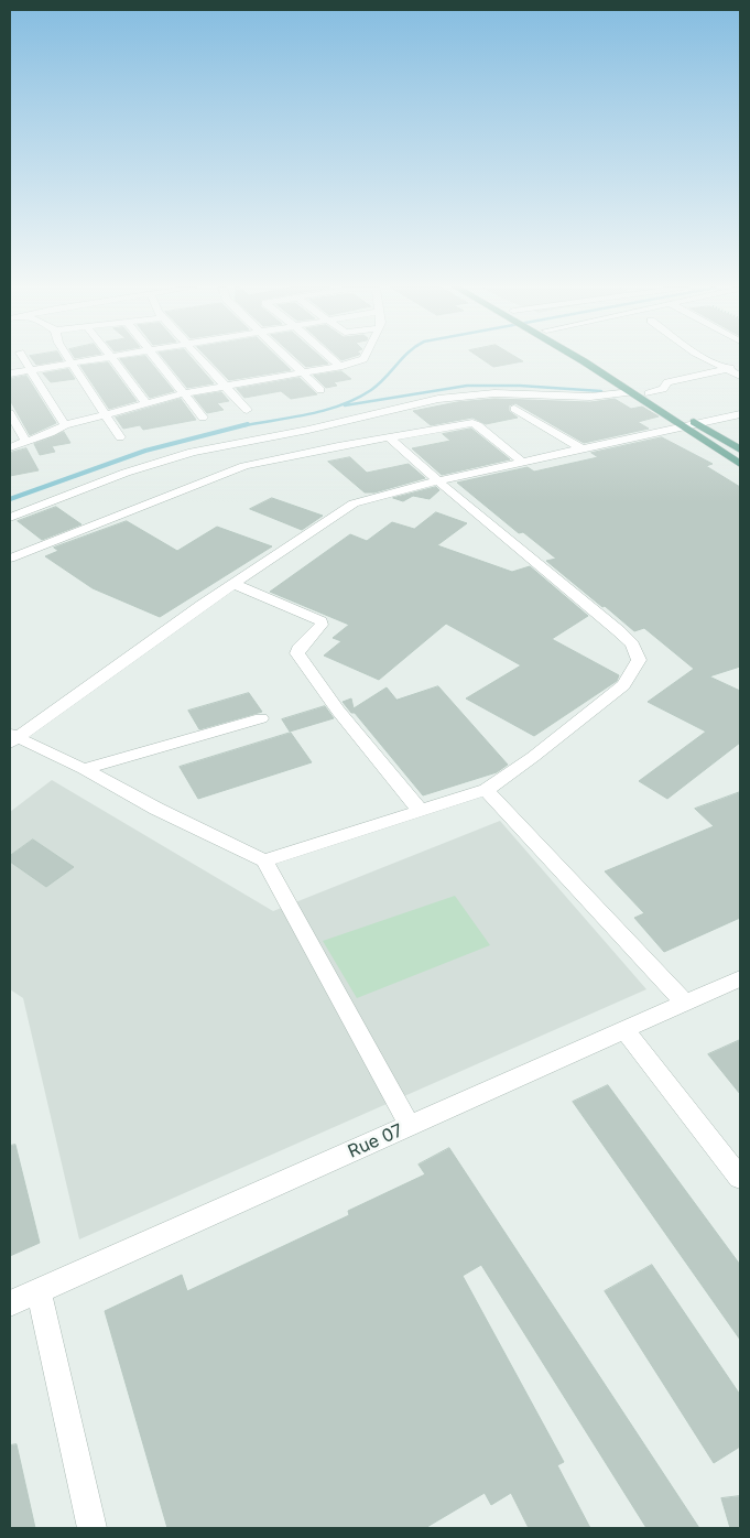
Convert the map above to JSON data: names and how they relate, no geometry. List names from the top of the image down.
{
  "streets": {
    "street": ["Rue 07"]
  }
}
